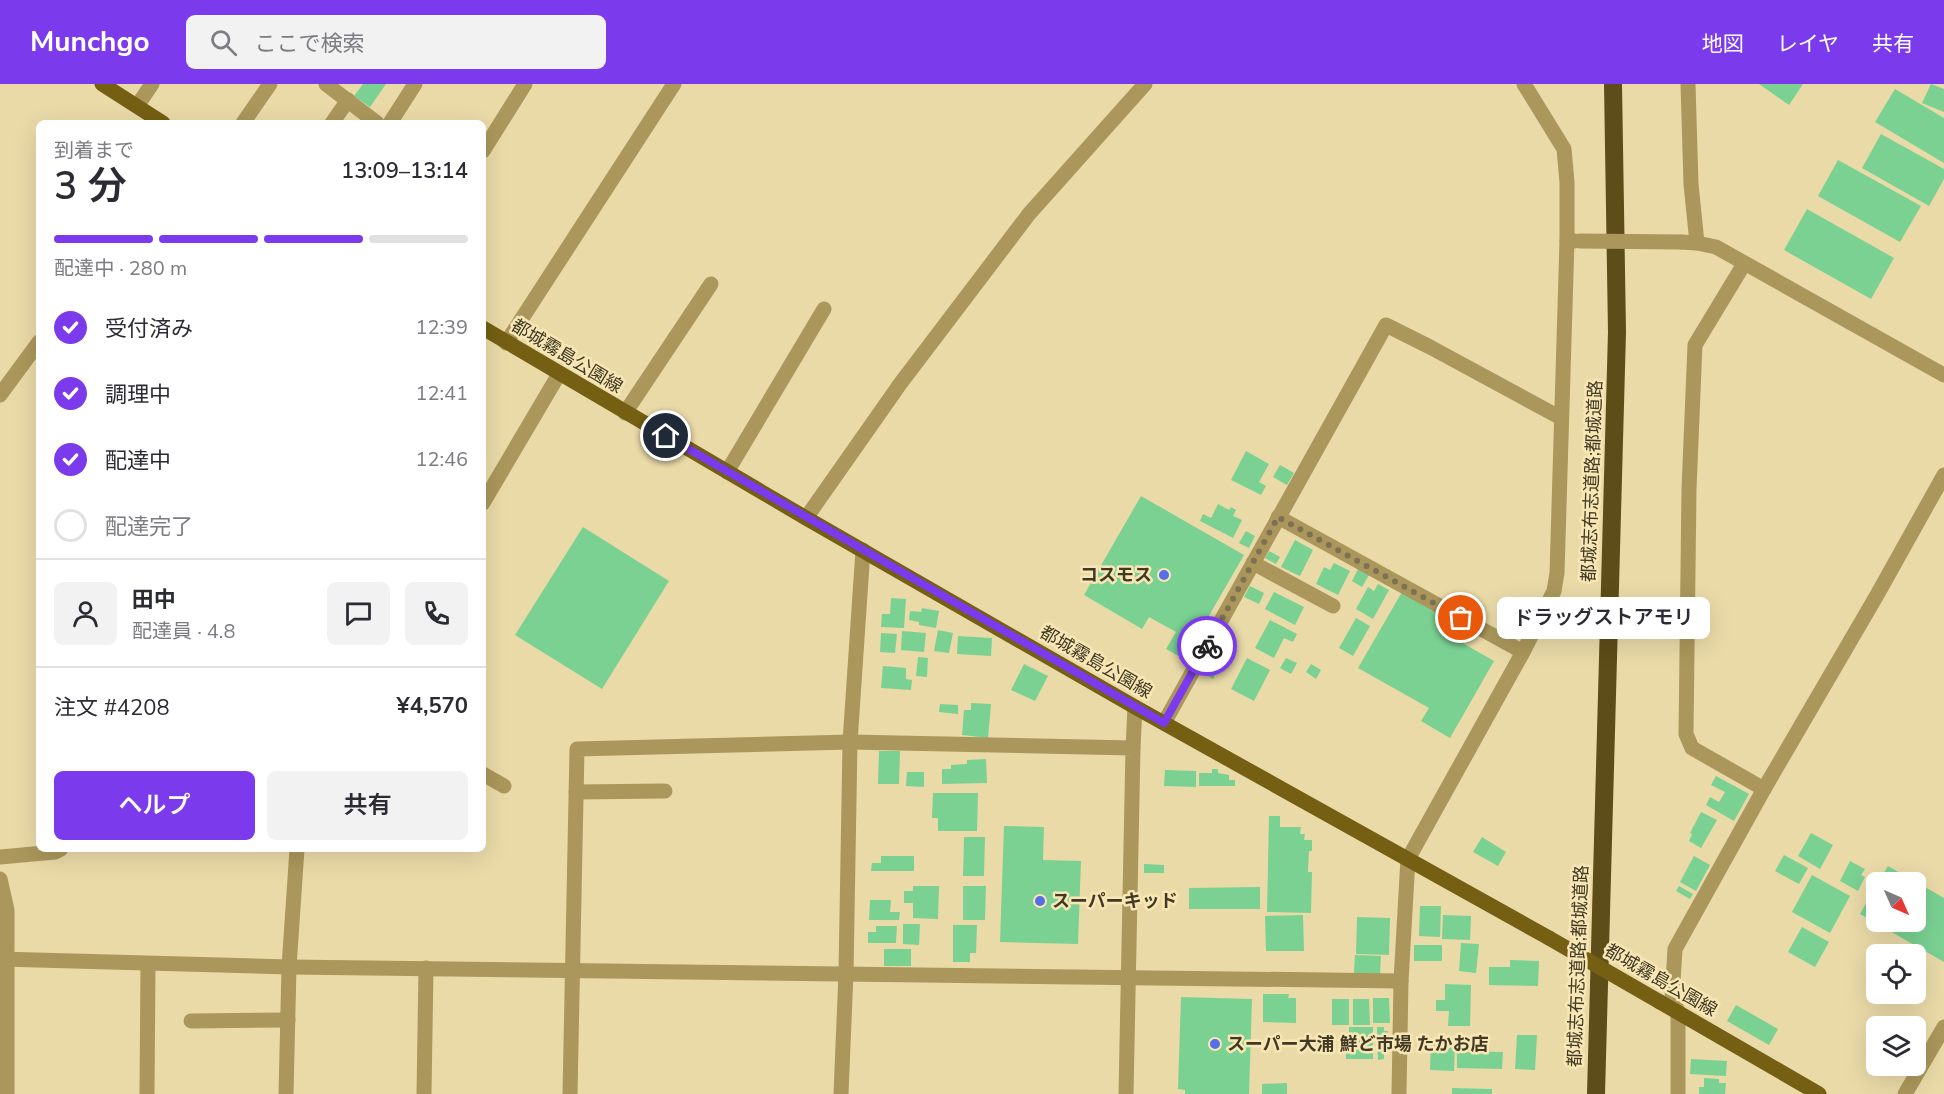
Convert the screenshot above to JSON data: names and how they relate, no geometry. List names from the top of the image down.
{
  "streets": {
    "highway": ["都城志布志道路;都城道路"],
    "main road": ["都城霧島公園線"]
  },
  "places": [
    "コスモス",
    "ドラッグストアモリ",
    "スーパーキッド",
    "スーパー大浦 鮮ど市場 たかお店"
  ],
  "north": "bottom right",
  "page": {
    "header": "Munchgo",
    "search": "ここで検索",
    "nav": ["地図", "レイヤ", "共有"],
    "heading": ["3 分", "到着まで", "13:09–13:14"],
    "panel": [
      "田中",
      "配達員 · 4.8",
      "注文 #4208",
      "¥4,570"
    ],
    "bar": "配達中 · 280 m",
    "list": [
      ["受付済み", "12:39"],
      ["調理中", "12:41"],
      ["配達中", "12:46"],
      "配達完了"
    ],
    "bubble": "ドラッグストアモリ",
    "buttons": ["ヘルプ", "共有"]
  }
}
